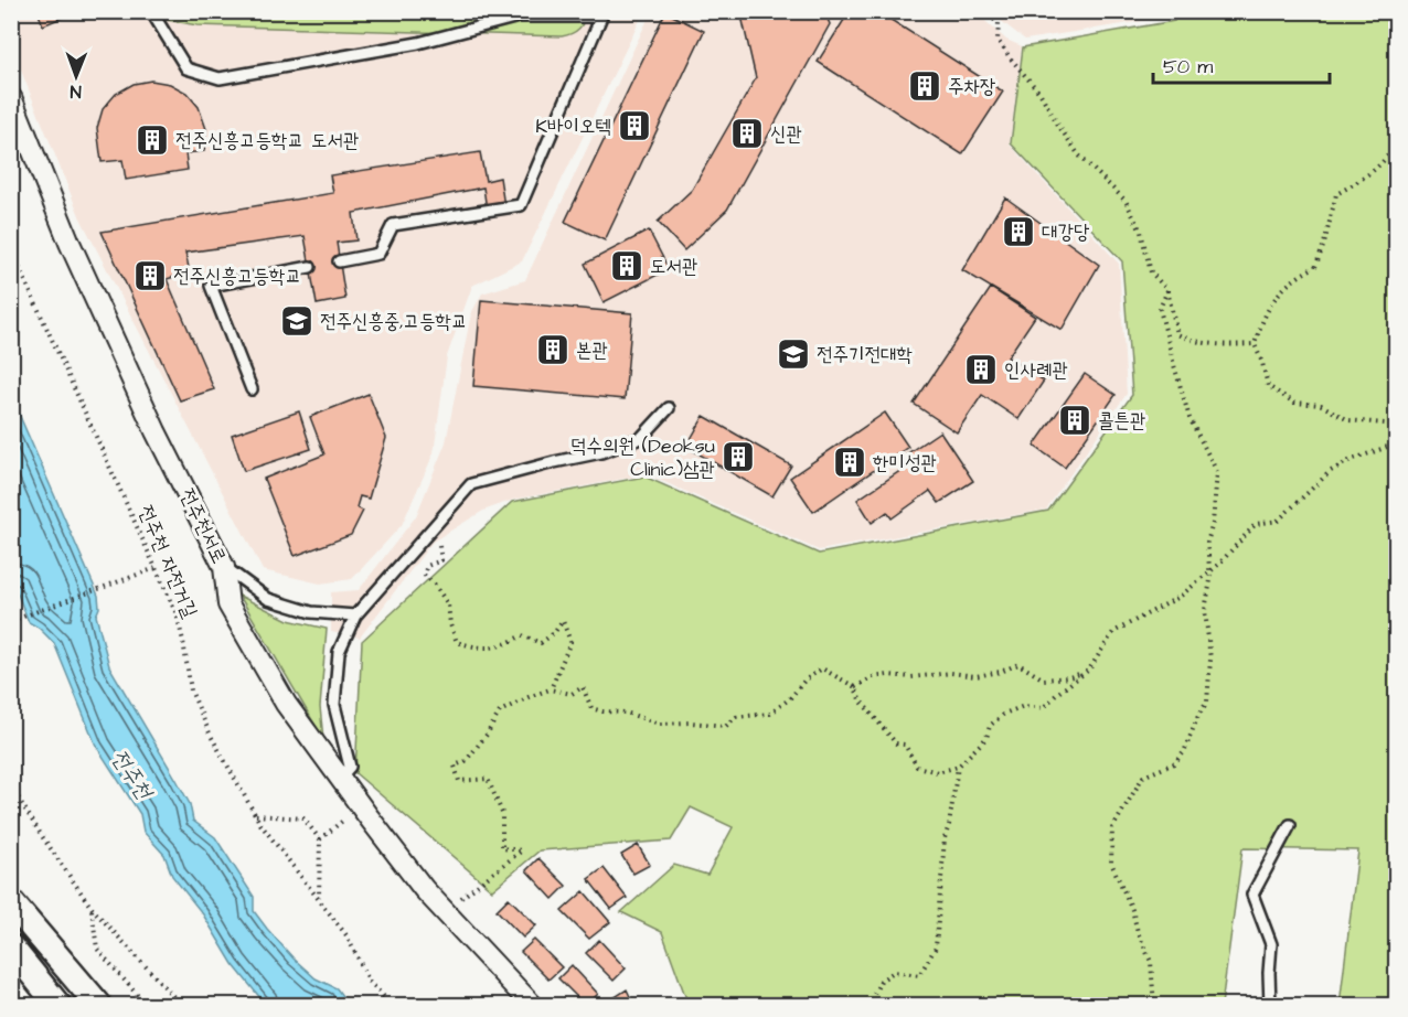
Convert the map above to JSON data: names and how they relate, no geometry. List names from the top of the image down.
{
  "streets": {
    "street": ["전주천서로"],
    "path": ["전주천 자전거길"]
  },
  "water": ["전주천"],
  "places": {
    "building": [
      "주차장",
      "K바이오텍",
      "신관",
      "전주신흥고등학교 도서관",
      "대강당",
      "도서관",
      "전주신흥고등학교",
      "본관",
      "인사례관",
      "콜튼관",
      "덕수의원 (Deoksu Clinic)삼관",
      "한미성관"
    ],
    "school or university": ["전주신흥중,고등학교", "전주기전대학"]
  },
  "scale_bar": "50 m",
  "north": "bottom"
}
